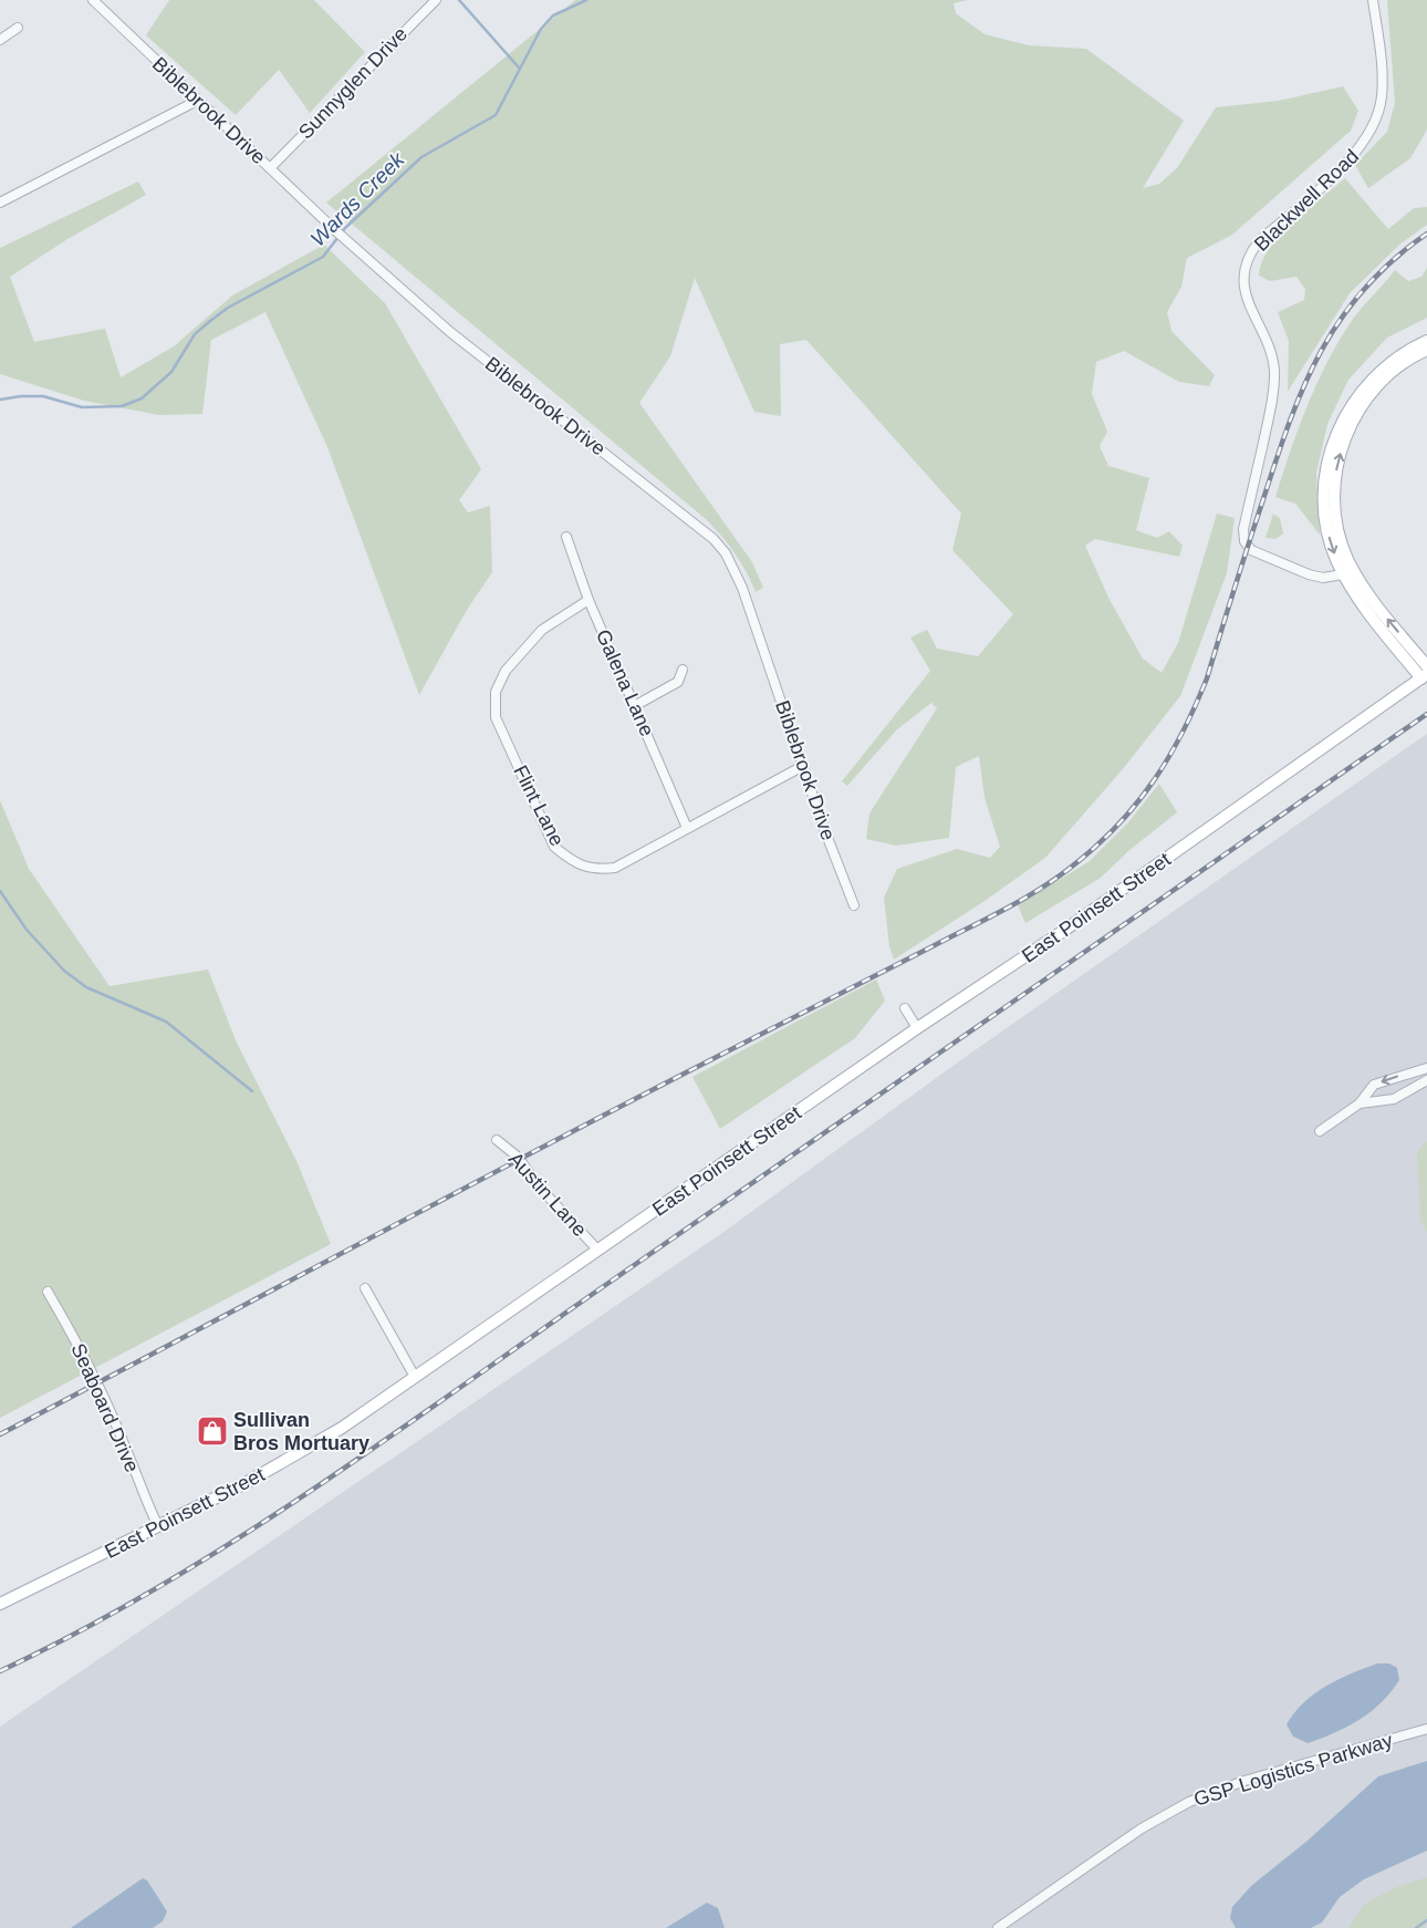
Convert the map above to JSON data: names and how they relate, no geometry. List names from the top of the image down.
{
  "streets": {
    "main road": ["East Poinsett Street"],
    "street": [
      "Sunnyglen Drive",
      "Biblebrook Drive",
      "Blackwell Road",
      "Galena Lane",
      "Flint Lane",
      "Austin Lane",
      "Seaboard Drive",
      "GSP Logistics Parkway"
    ]
  },
  "crossings": [
    ["Sunnyglen Drive", "Biblebrook Drive"],
    ["Biblebrook Drive", "Flint Lane"],
    ["Galena Lane", "Flint Lane"],
    ["East Poinsett Street", "Austin Lane"],
    ["East Poinsett Street", "Seaboard Drive"]
  ],
  "water": ["Wards Creek"],
  "places": {
    "shop": ["Sullivan Bros Mortuary"]
  }
}
